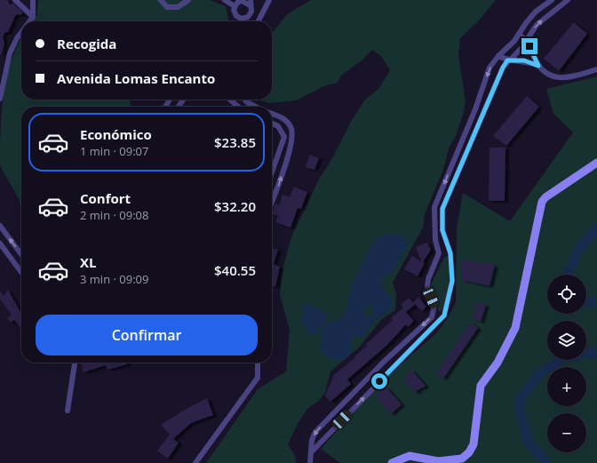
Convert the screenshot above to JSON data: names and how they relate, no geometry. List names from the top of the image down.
{
  "page": {
    "banner": ["Recogida", "Avenida Lomas Encanto"],
    "list": [
      {
        "name": "Económico",
        "note": "1 min · 09:07",
        "value": "$23.85"
      },
      {
        "name": "Confort",
        "note": "2 min · 09:08",
        "value": "$32.20"
      },
      {
        "name": "XL",
        "note": "3 min · 09:09",
        "value": "$40.55"
      }
    ],
    "map_buttons": ["+", "−"],
    "buttons": "Confirmar"
  }
}
